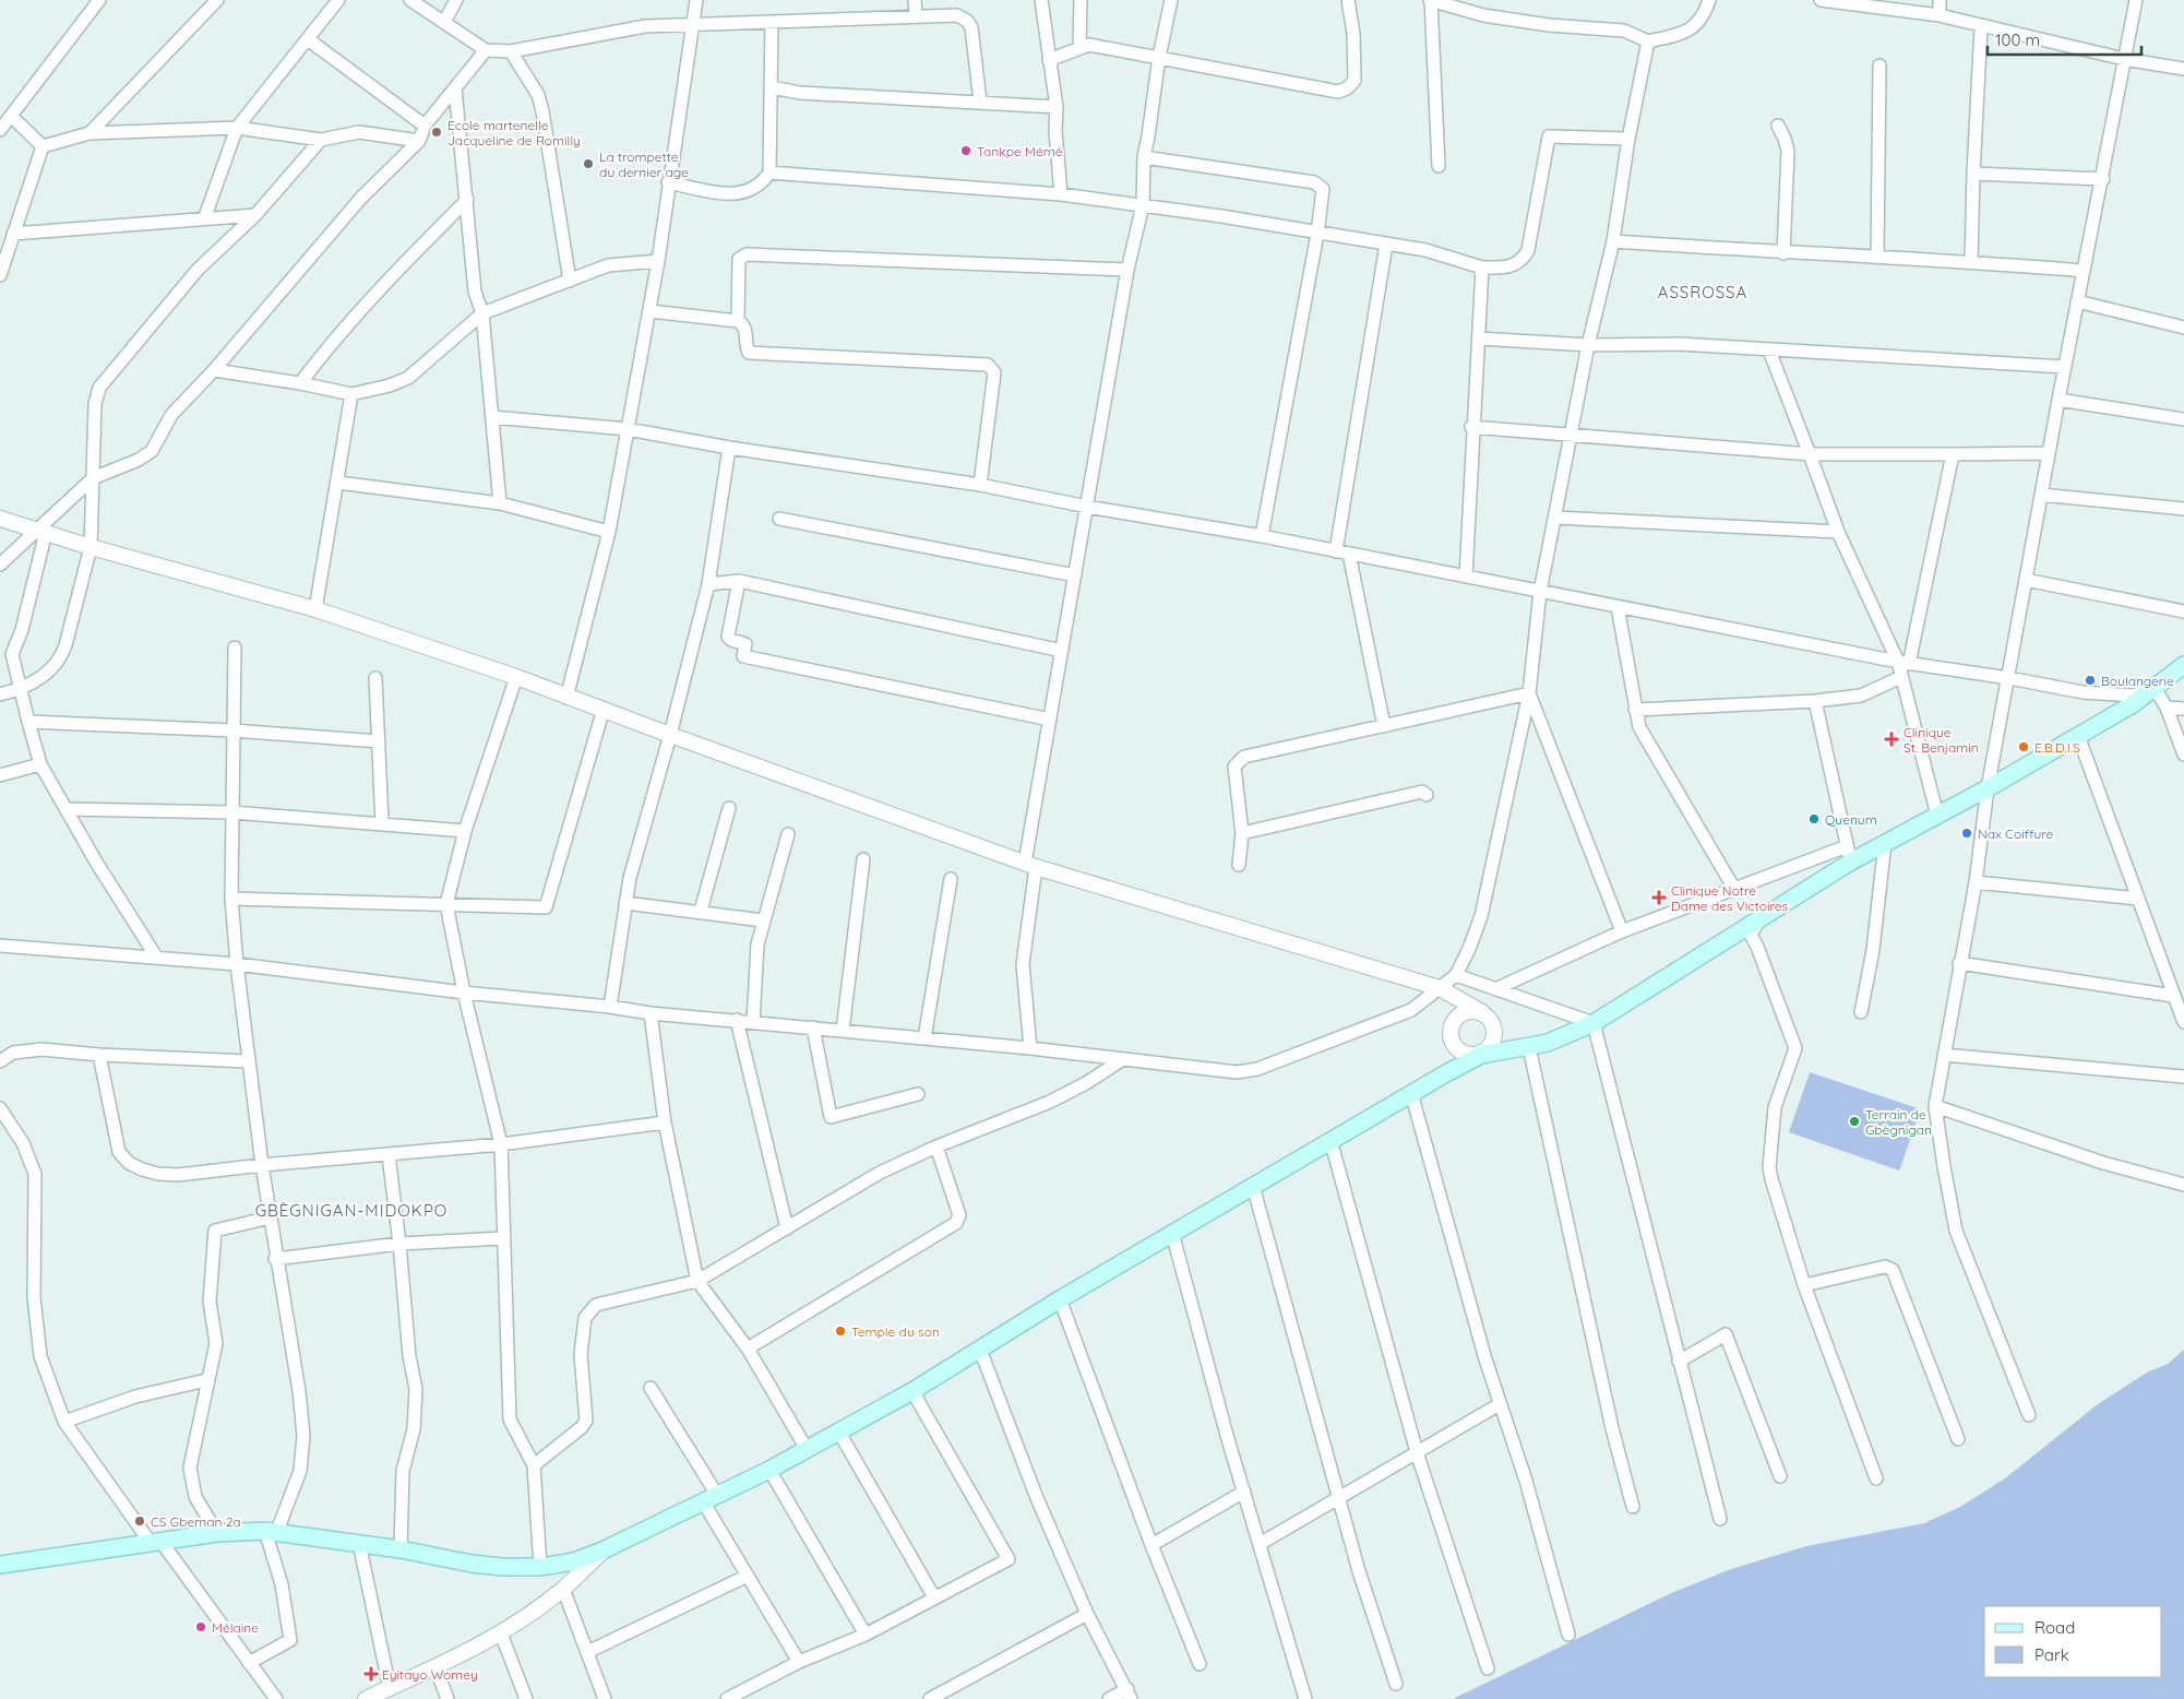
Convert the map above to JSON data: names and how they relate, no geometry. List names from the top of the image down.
{
  "districts": ["ASSROSSA", "GBÈGNIGAN-MIDOKPO"],
  "places": {
    "other": [
      "Ecole martenelle Jacqueline de Romilly",
      "Tankpe Mémé",
      "La trompette du dernier age",
      "Boulangerie",
      "E.B.D.I.S",
      "Quenum",
      "Nax Coiffure",
      "Terrain de Gbègnigan",
      "Temple du son",
      "CS Gbeman 2a",
      "Mélaine"
    ],
    "health": ["Clinique St. Benjamin", "Clinique Notre Dame des Victoires", "Eyitayo Womey"]
  },
  "legend": ["Road", "Park"],
  "scale_bar": "100 m"
}
